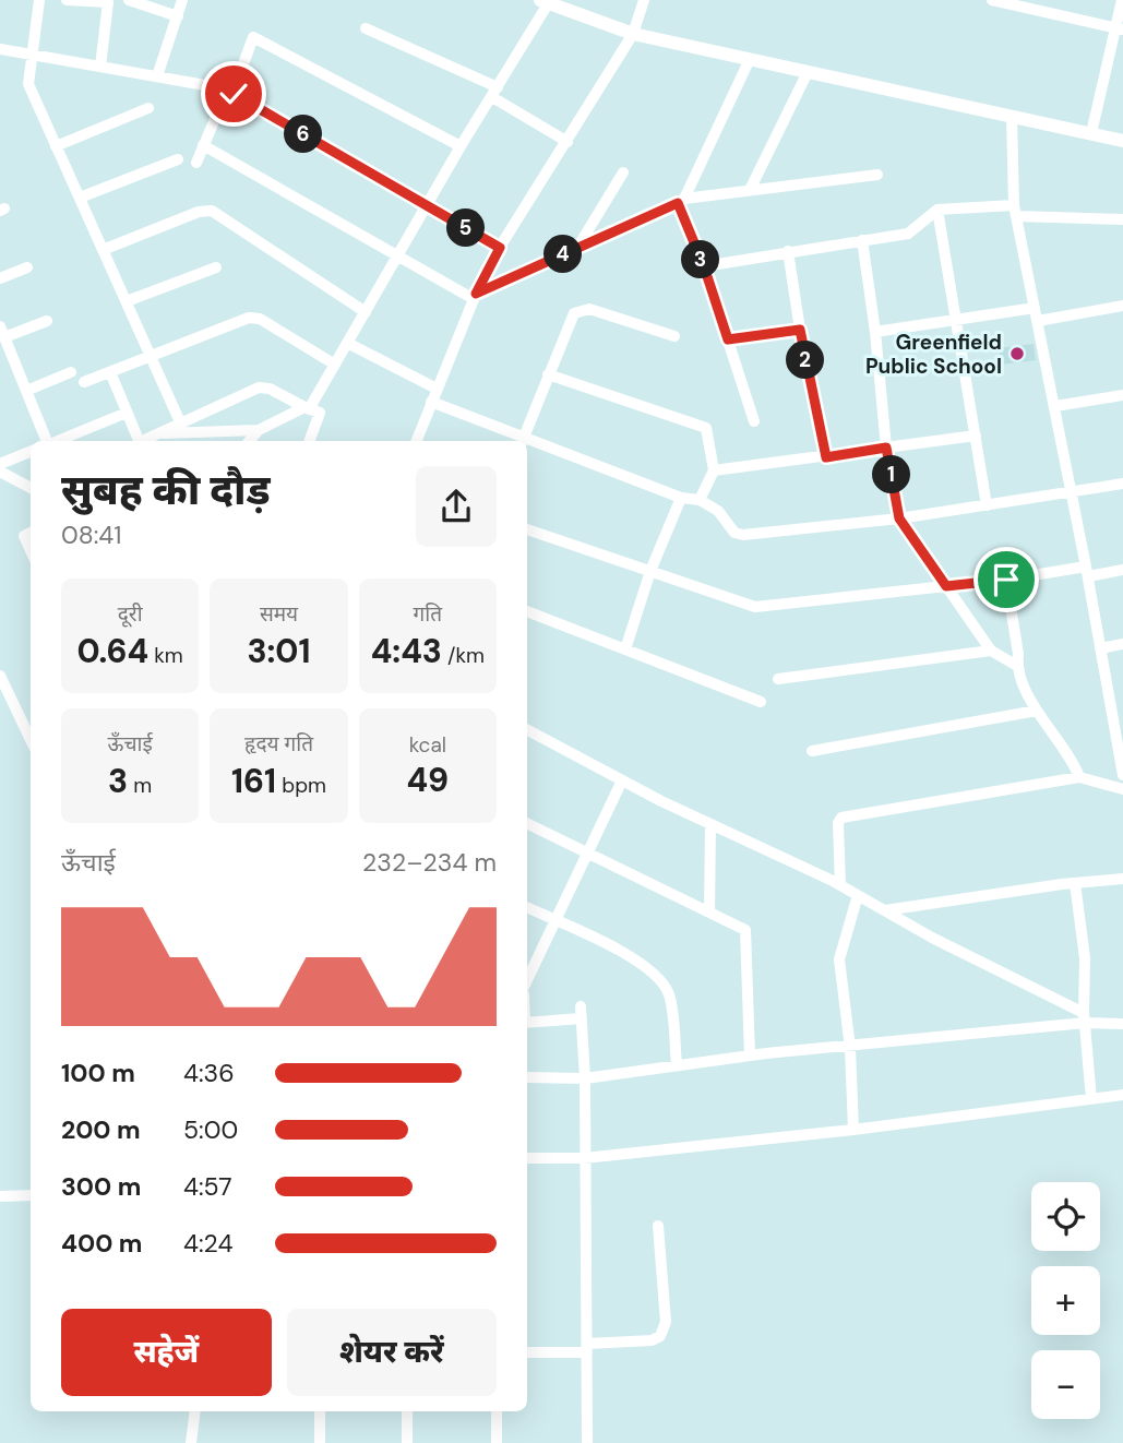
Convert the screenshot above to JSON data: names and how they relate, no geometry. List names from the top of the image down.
{
  "places": ["Greenfield Public School"],
  "page": {
    "pins": [
      "6",
      "5",
      "4",
      "3",
      "2",
      "1"
    ],
    "heading": ["सुबह की दौड़", "08:41"],
    "stats": [
      ["दूरी", "0.64 km"],
      ["समय", "3:01"],
      ["गति", "4:43 /km"],
      ["ऊँचाई", "3 m"],
      ["हृदय गति", "161 bpm"],
      ["kcal", "49"]
    ],
    "chart": ["ऊँचाई", "232–234 m"],
    "list": [
      {
        "name": "100 m",
        "note": "4:36"
      },
      {
        "name": "200 m",
        "note": "5:00"
      },
      {
        "name": "300 m",
        "note": "4:57"
      },
      {
        "name": "400 m",
        "note": "4:24"
      }
    ],
    "map_buttons": ["+", "−"],
    "buttons": ["सहेजें", "शेयर करें"]
  }
}
